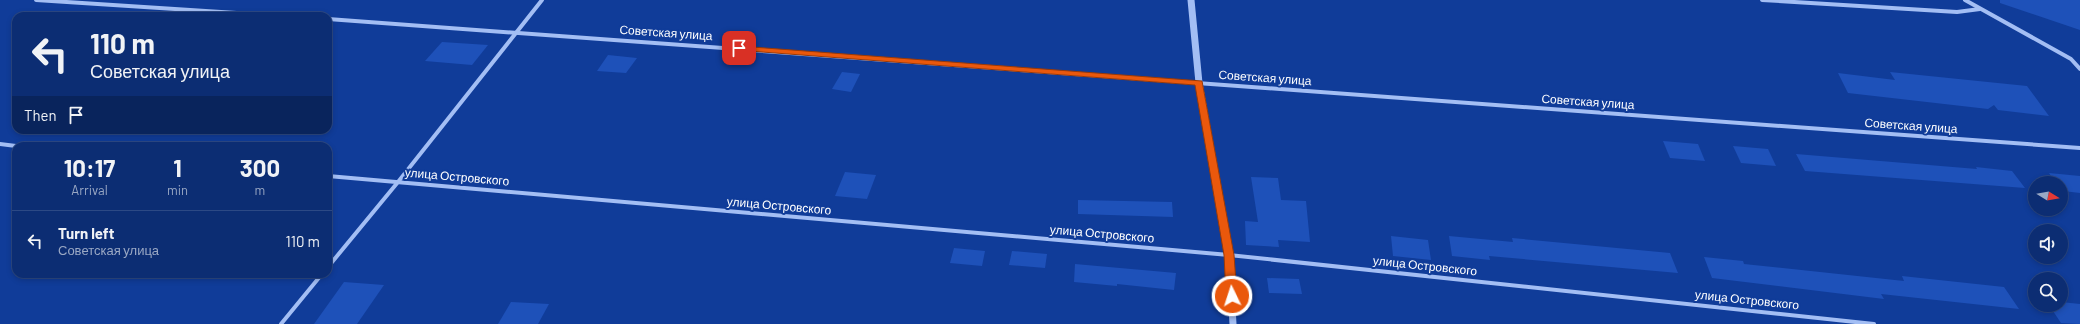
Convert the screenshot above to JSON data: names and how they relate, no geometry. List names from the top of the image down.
{
  "streets": {
    "street": ["Советская улица", "улица Островского"]
  },
  "north": "right",
  "page": {
    "turn": ["110 m", "Советская улица"],
    "then": "Then",
    "eta": [
      "10:17",
      "Arrival",
      "1",
      "min",
      "300",
      "m"
    ],
    "list": [
      {
        "name": "Turn left",
        "note": "Советская улица",
        "value": "110 m"
      }
    ]
  }
}
